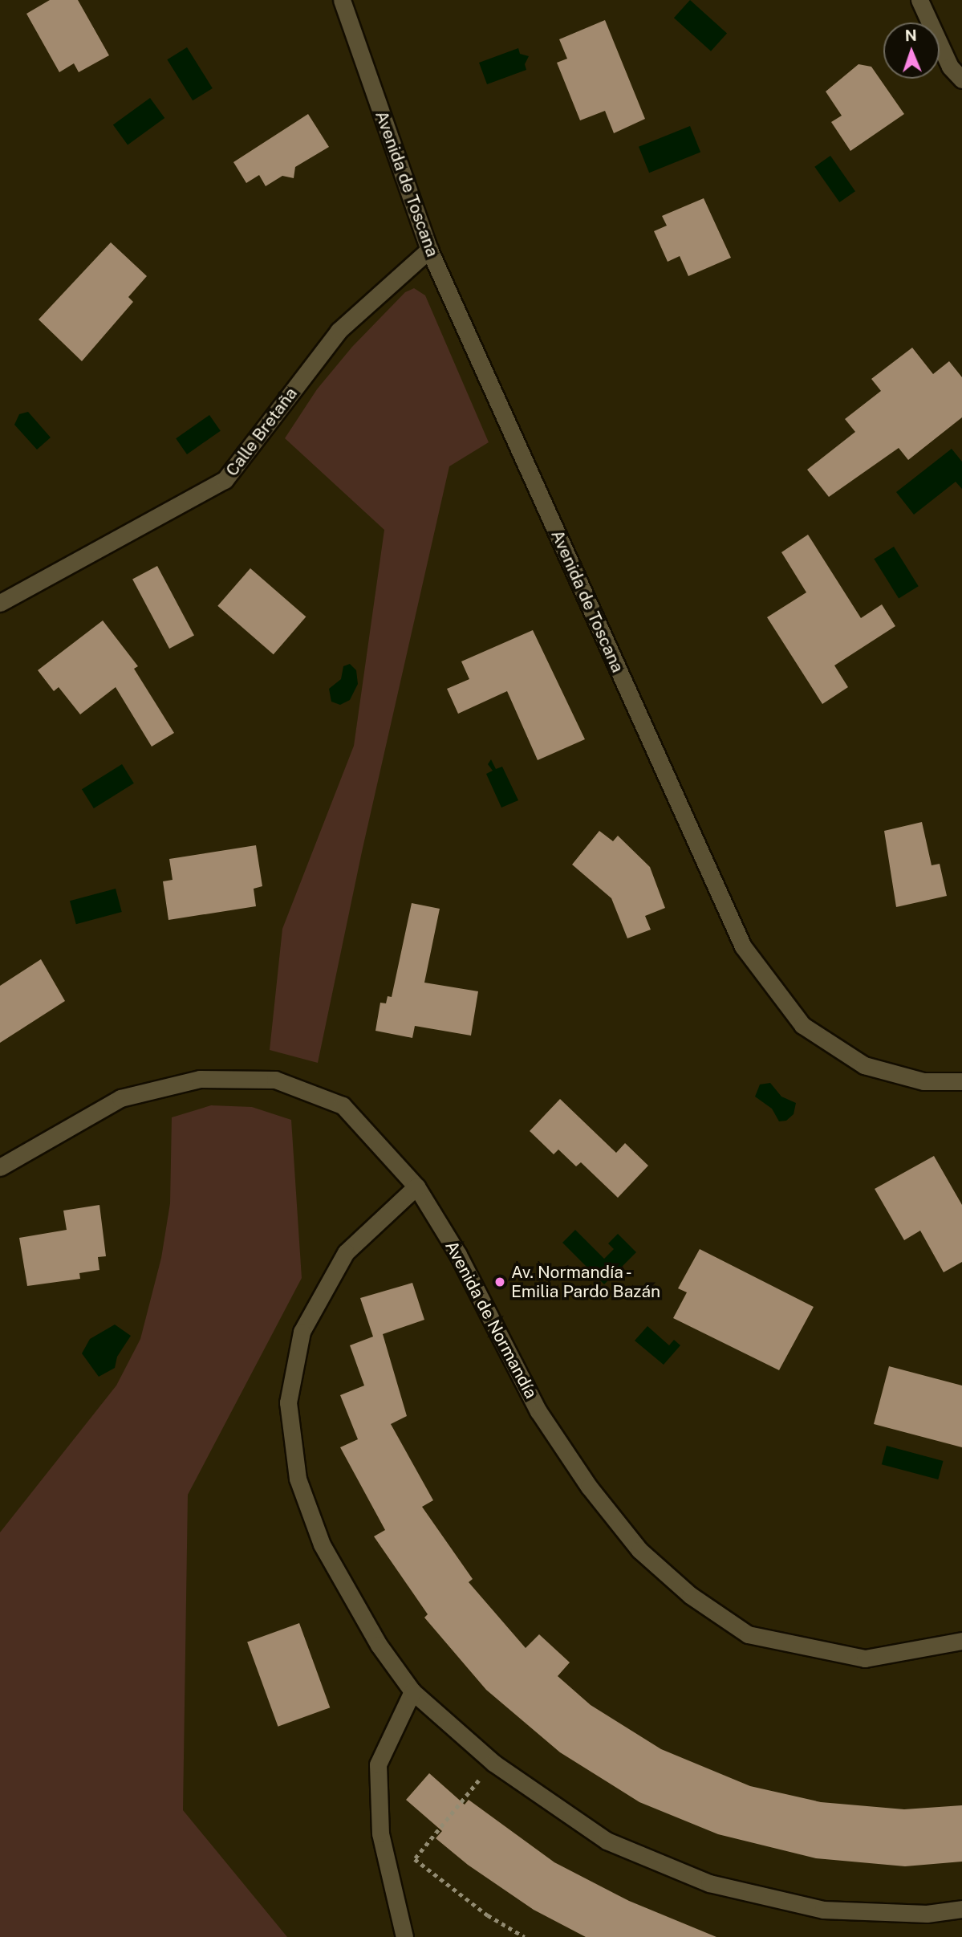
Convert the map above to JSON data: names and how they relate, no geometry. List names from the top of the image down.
{
  "streets": {
    "street": ["Avenida de Toscana", "Calle Bretaña", "Avenida de Normandía"]
  },
  "crossings": [
    ["Avenida de Toscana", "Calle Bretaña"]
  ],
  "places": ["Av. Normandía - Emilia Pardo Bazán"],
  "north": "top"
}
